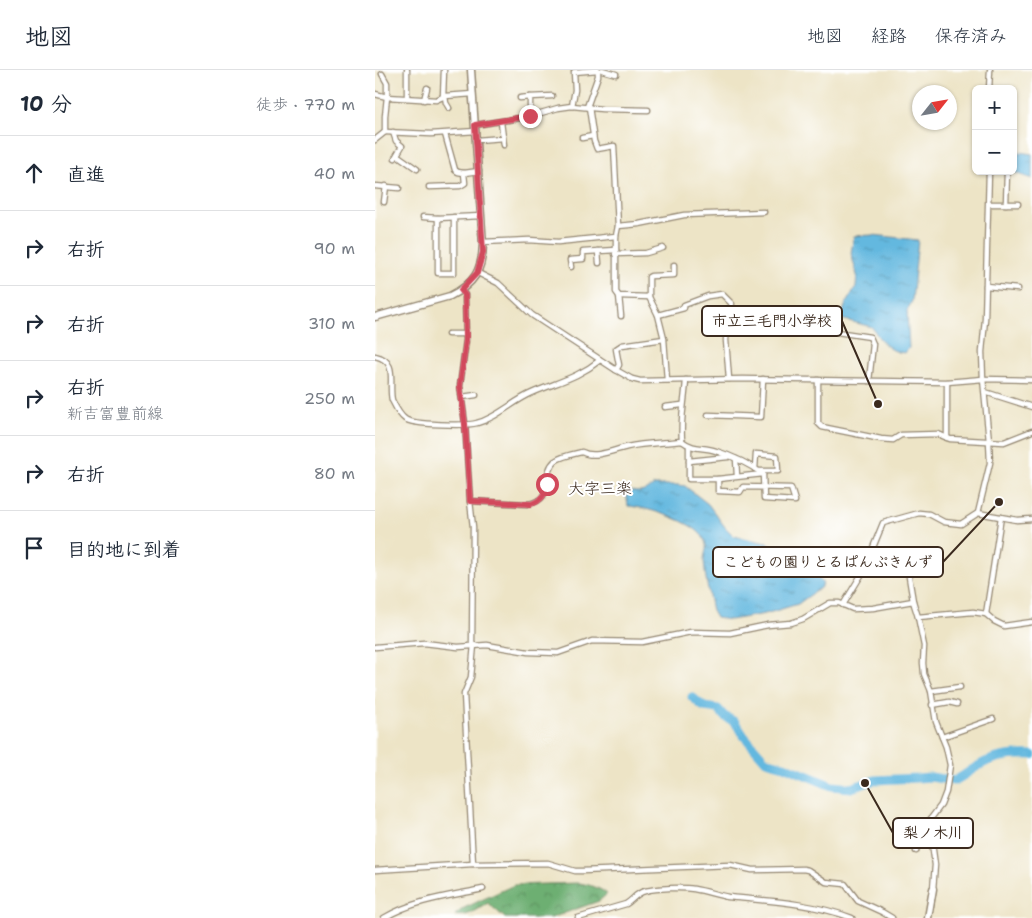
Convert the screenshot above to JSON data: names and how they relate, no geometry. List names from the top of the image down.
{
  "districts": ["大字三楽"],
  "places": ["市立三毛門小学校", "こどもの園りとるぱんぷきんず", "梨ノ木川"],
  "north": "top right",
  "page": {
    "header": "地図",
    "nav": ["地図", "経路", "保存済み"],
    "heading": ["10 分", "徒歩 · 770 m"],
    "map_buttons": ["+", "−"],
    "list": [
      ["直進", "40 m"],
      ["右折", "90 m"],
      ["右折", "310 m"],
      ["右折", "新吉富豊前線", "250 m"],
      ["右折", "80 m"],
      "目的地に到着"
    ]
  }
}
